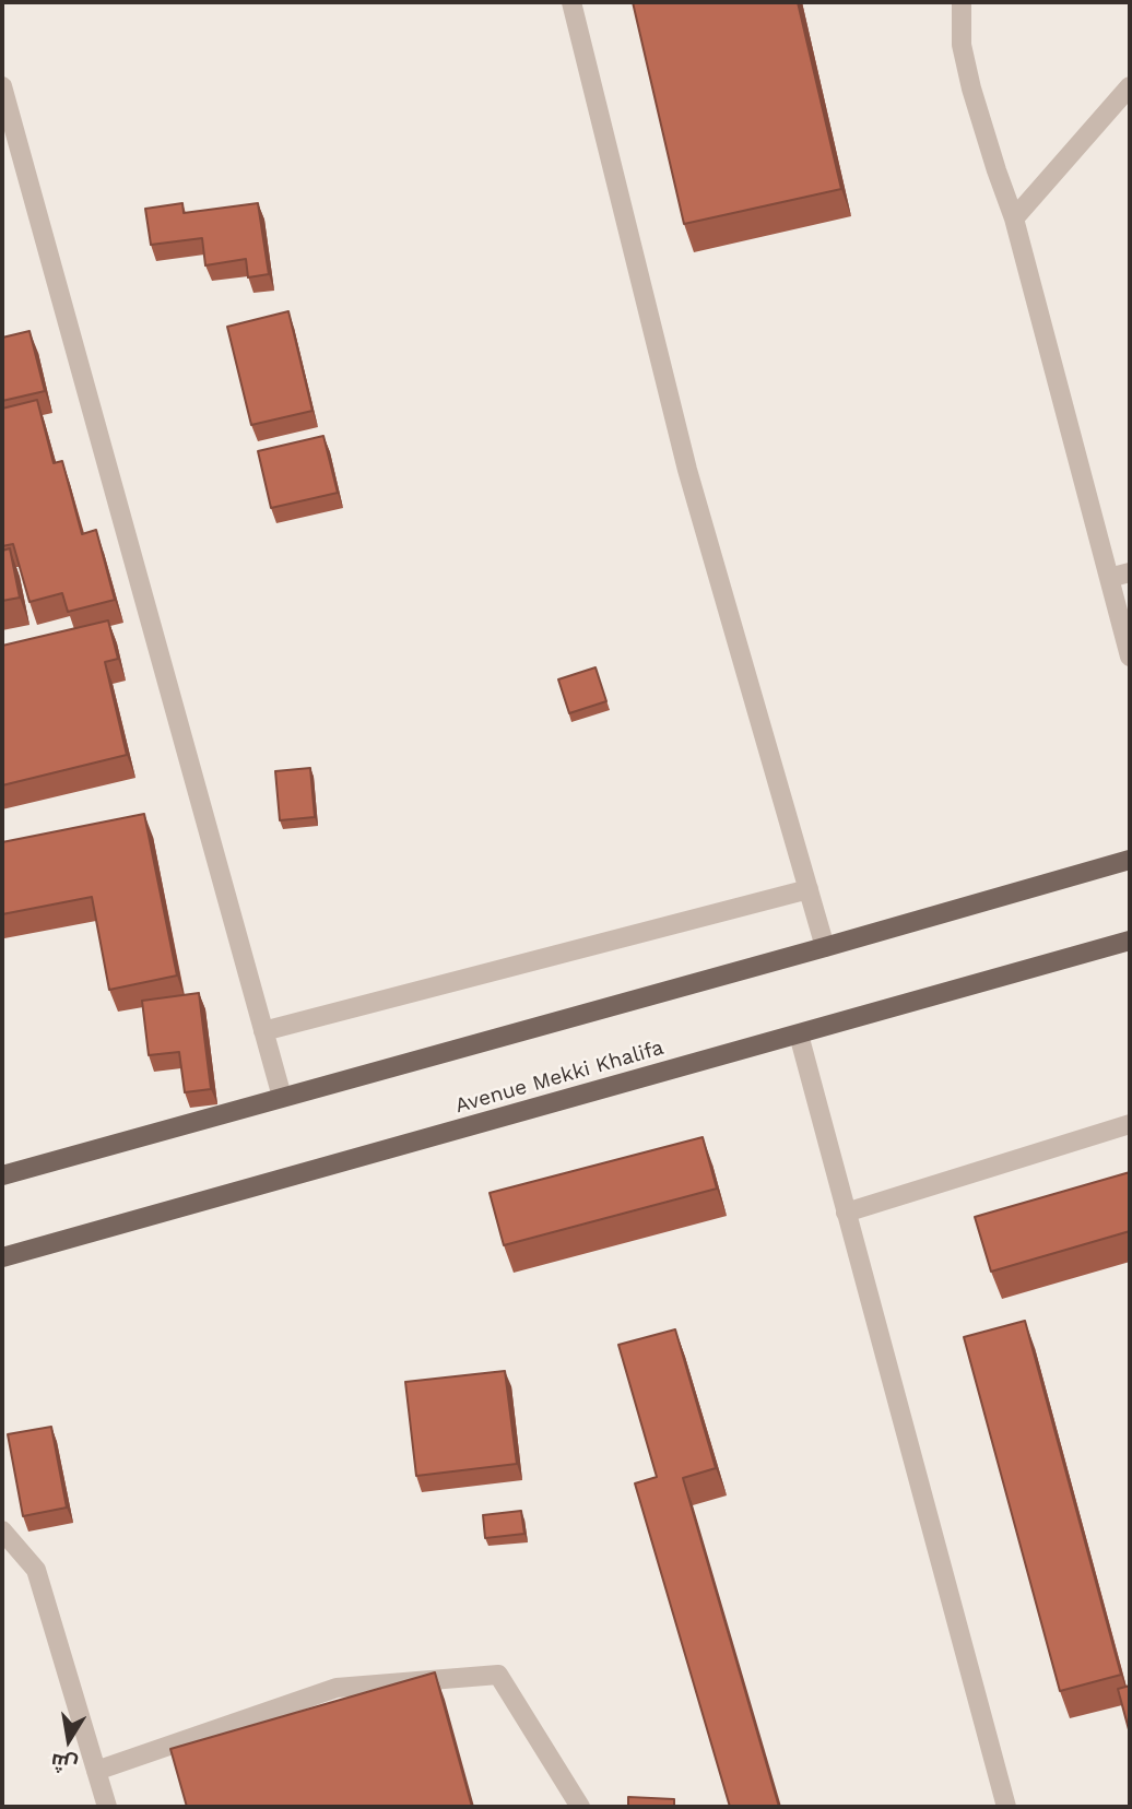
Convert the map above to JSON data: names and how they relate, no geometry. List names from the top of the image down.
{
  "streets": {
    "main road": ["Avenue Mekki Khalifa"]
  },
  "north": "bottom"
}
